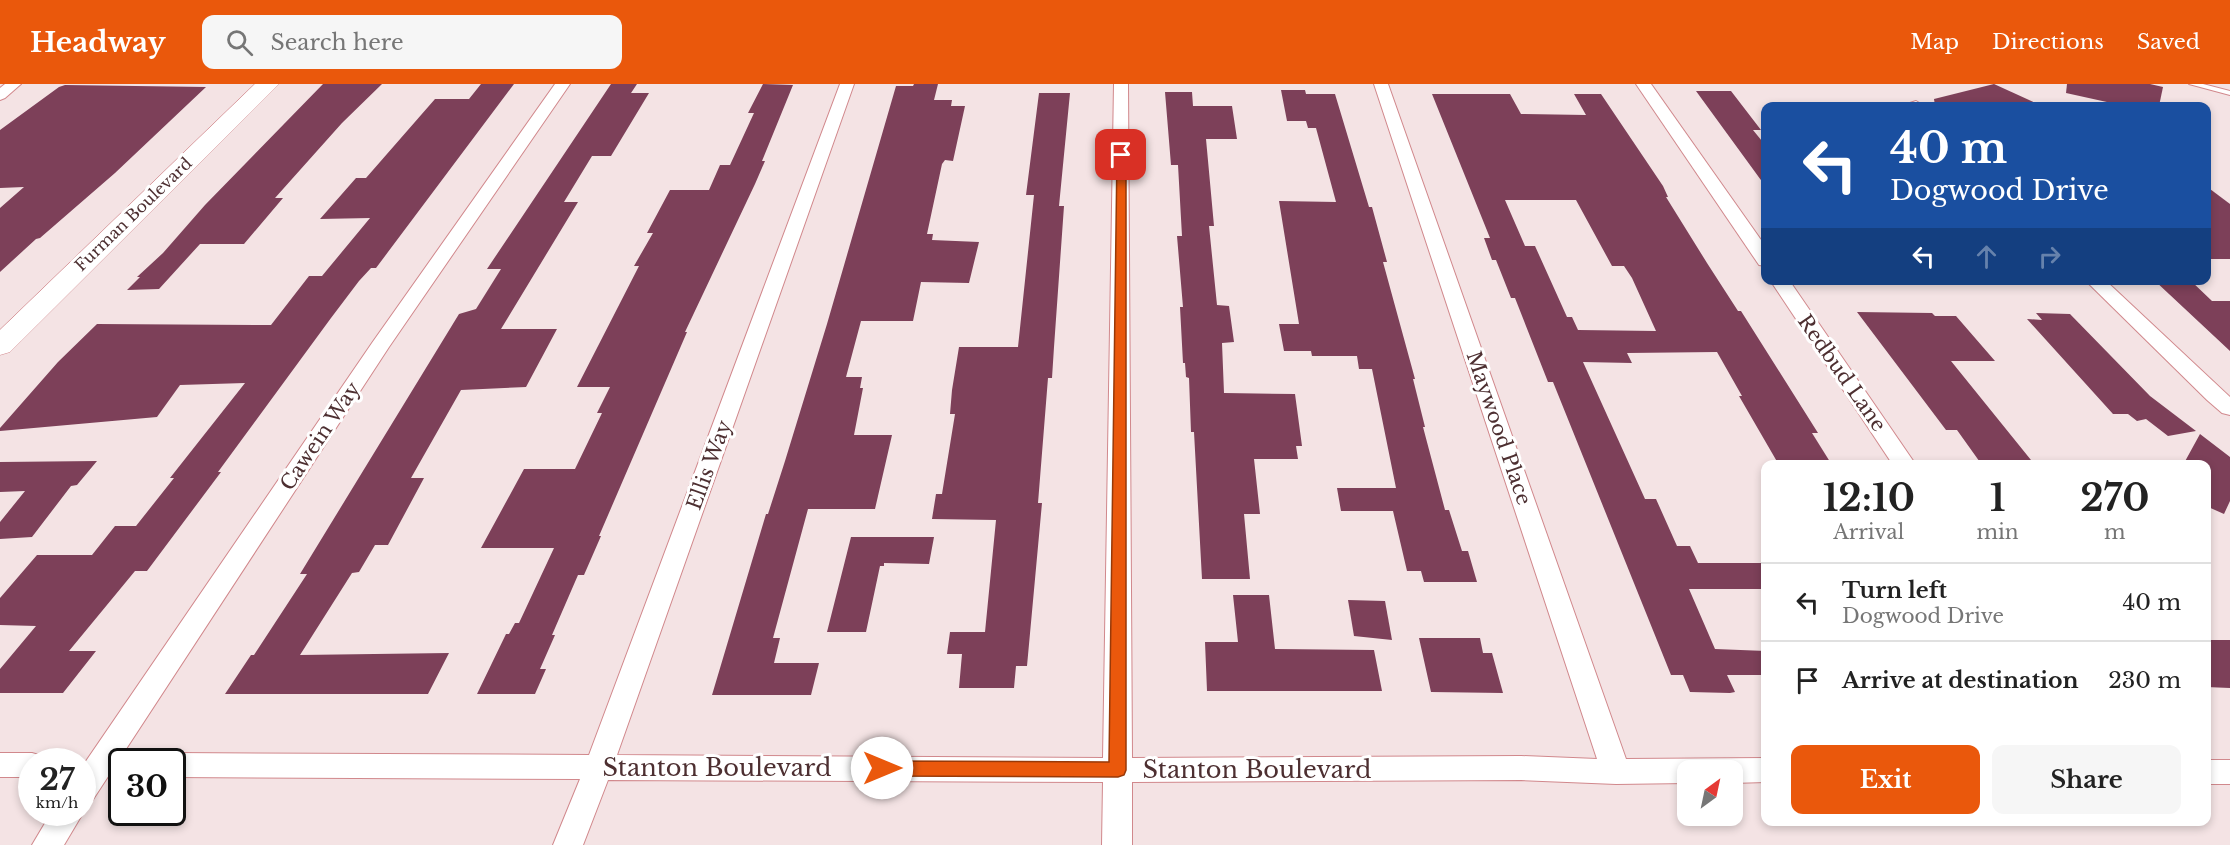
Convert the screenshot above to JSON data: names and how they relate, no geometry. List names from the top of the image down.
{
  "streets": {
    "street": [
      "Furman Boulevard",
      "Redbud Lane",
      "Maywood Place",
      "Cawein Way",
      "Ellis Way",
      "Stanton Boulevard"
    ]
  },
  "crossings": [
    ["Maywood Place", "Stanton Boulevard"],
    ["Ellis Way", "Stanton Boulevard"]
  ],
  "north": "top right",
  "page": {
    "header": "Headway",
    "search": "Search here",
    "nav": ["Map", "Directions", "Saved"],
    "turn": ["40 m", "Dogwood Drive"],
    "eta": [
      "12:10",
      "Arrival",
      "1",
      "min",
      "270",
      "m"
    ],
    "list": [
      {
        "name": "Turn left",
        "note": "Dogwood Drive",
        "value": "40 m"
      },
      {
        "name": "Arrive at destination",
        "value": "230 m"
      }
    ],
    "buttons": ["Exit", "Share"],
    "speed": "27 km/h",
    "limit": "30"
  }
}
